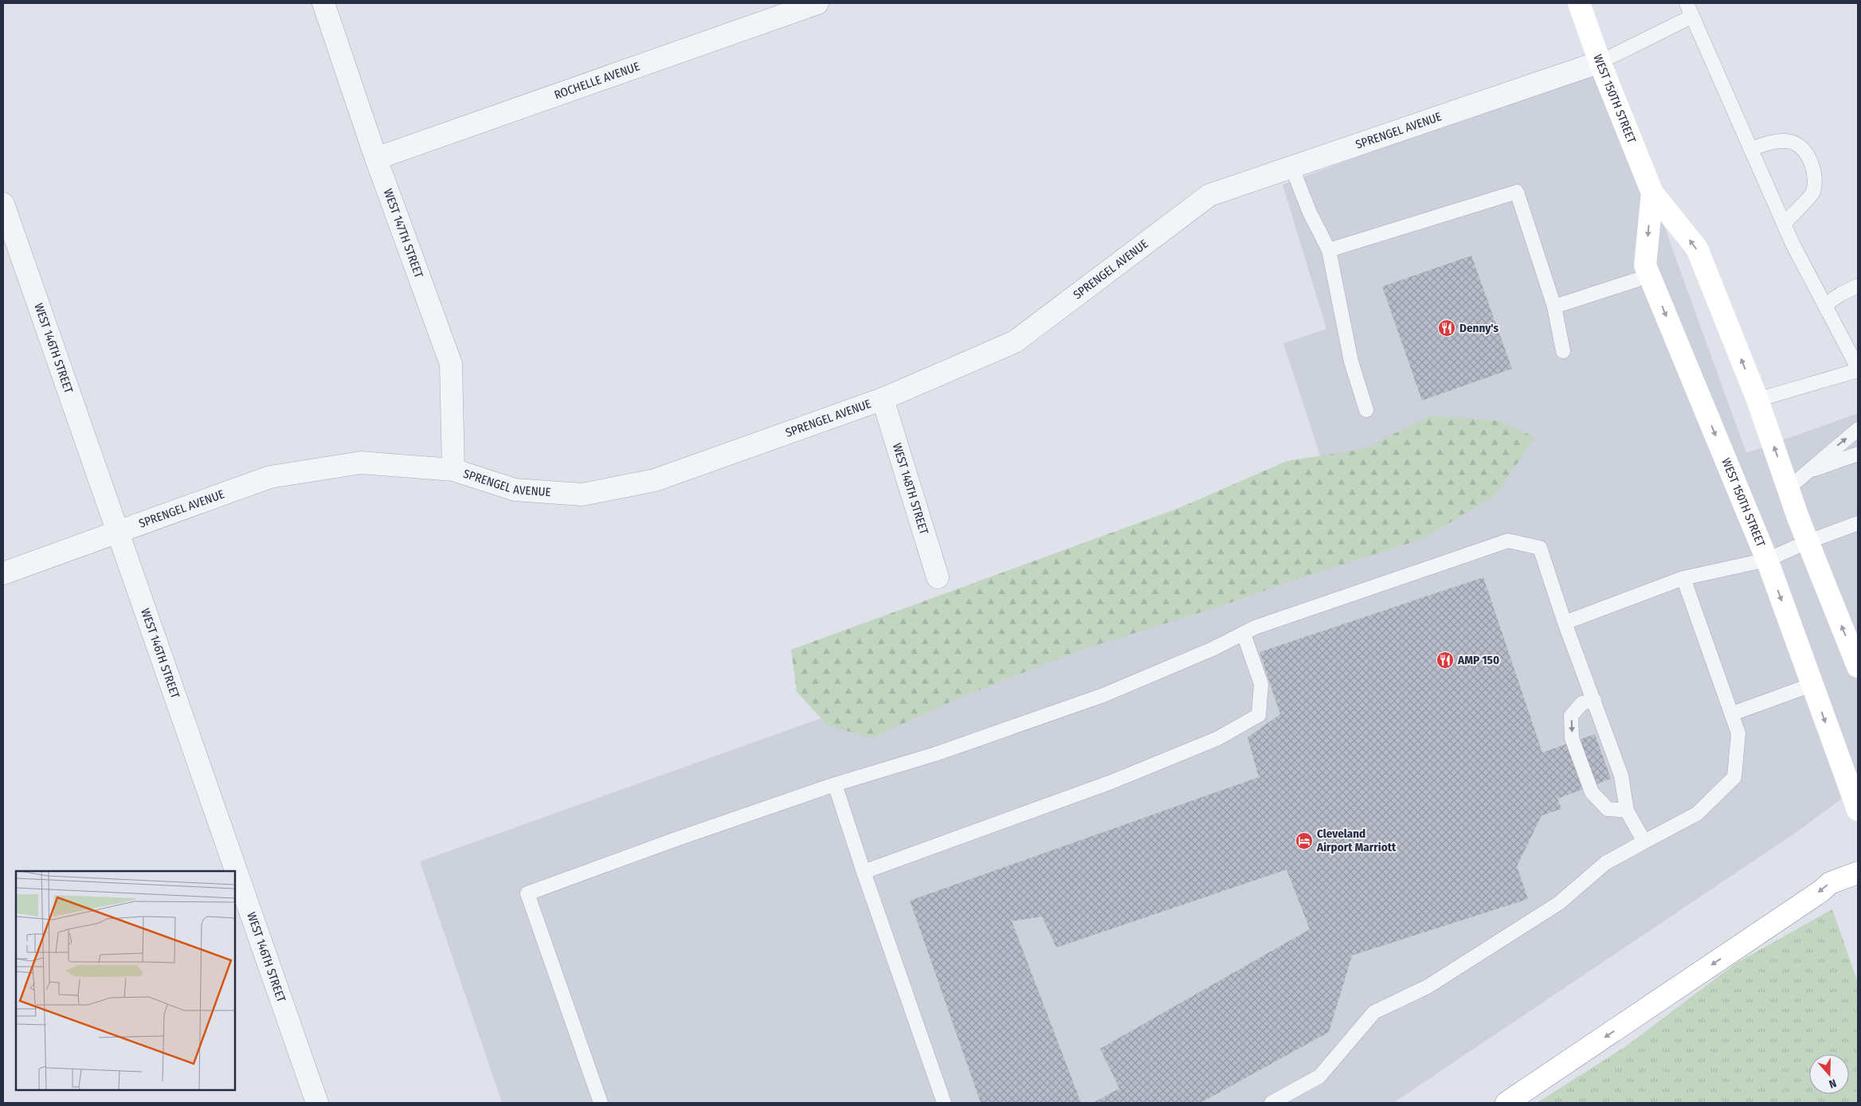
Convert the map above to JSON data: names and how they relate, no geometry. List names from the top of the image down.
{
  "streets": {
    "main road": ["WEST 150TH STREET"],
    "street": [
      "ROCHELLE AVENUE",
      "SPRENGEL AVENUE",
      "WEST 147TH STREET",
      "WEST 146TH STREET",
      "WEST 148TH STREET"
    ]
  },
  "crossings": [
    ["ROCHELLE AVENUE", "WEST 147TH STREET"],
    ["WEST 150TH STREET", "SPRENGEL AVENUE"],
    ["SPRENGEL AVENUE", "WEST 147TH STREET"],
    ["SPRENGEL AVENUE", "WEST 146TH STREET"],
    ["SPRENGEL AVENUE", "WEST 148TH STREET"]
  ],
  "places": {
    "restaurant": ["Denny's", "AMP 150"],
    "hotel": ["Cleveland Airport Marriott"]
  },
  "north": "bottom"
}
